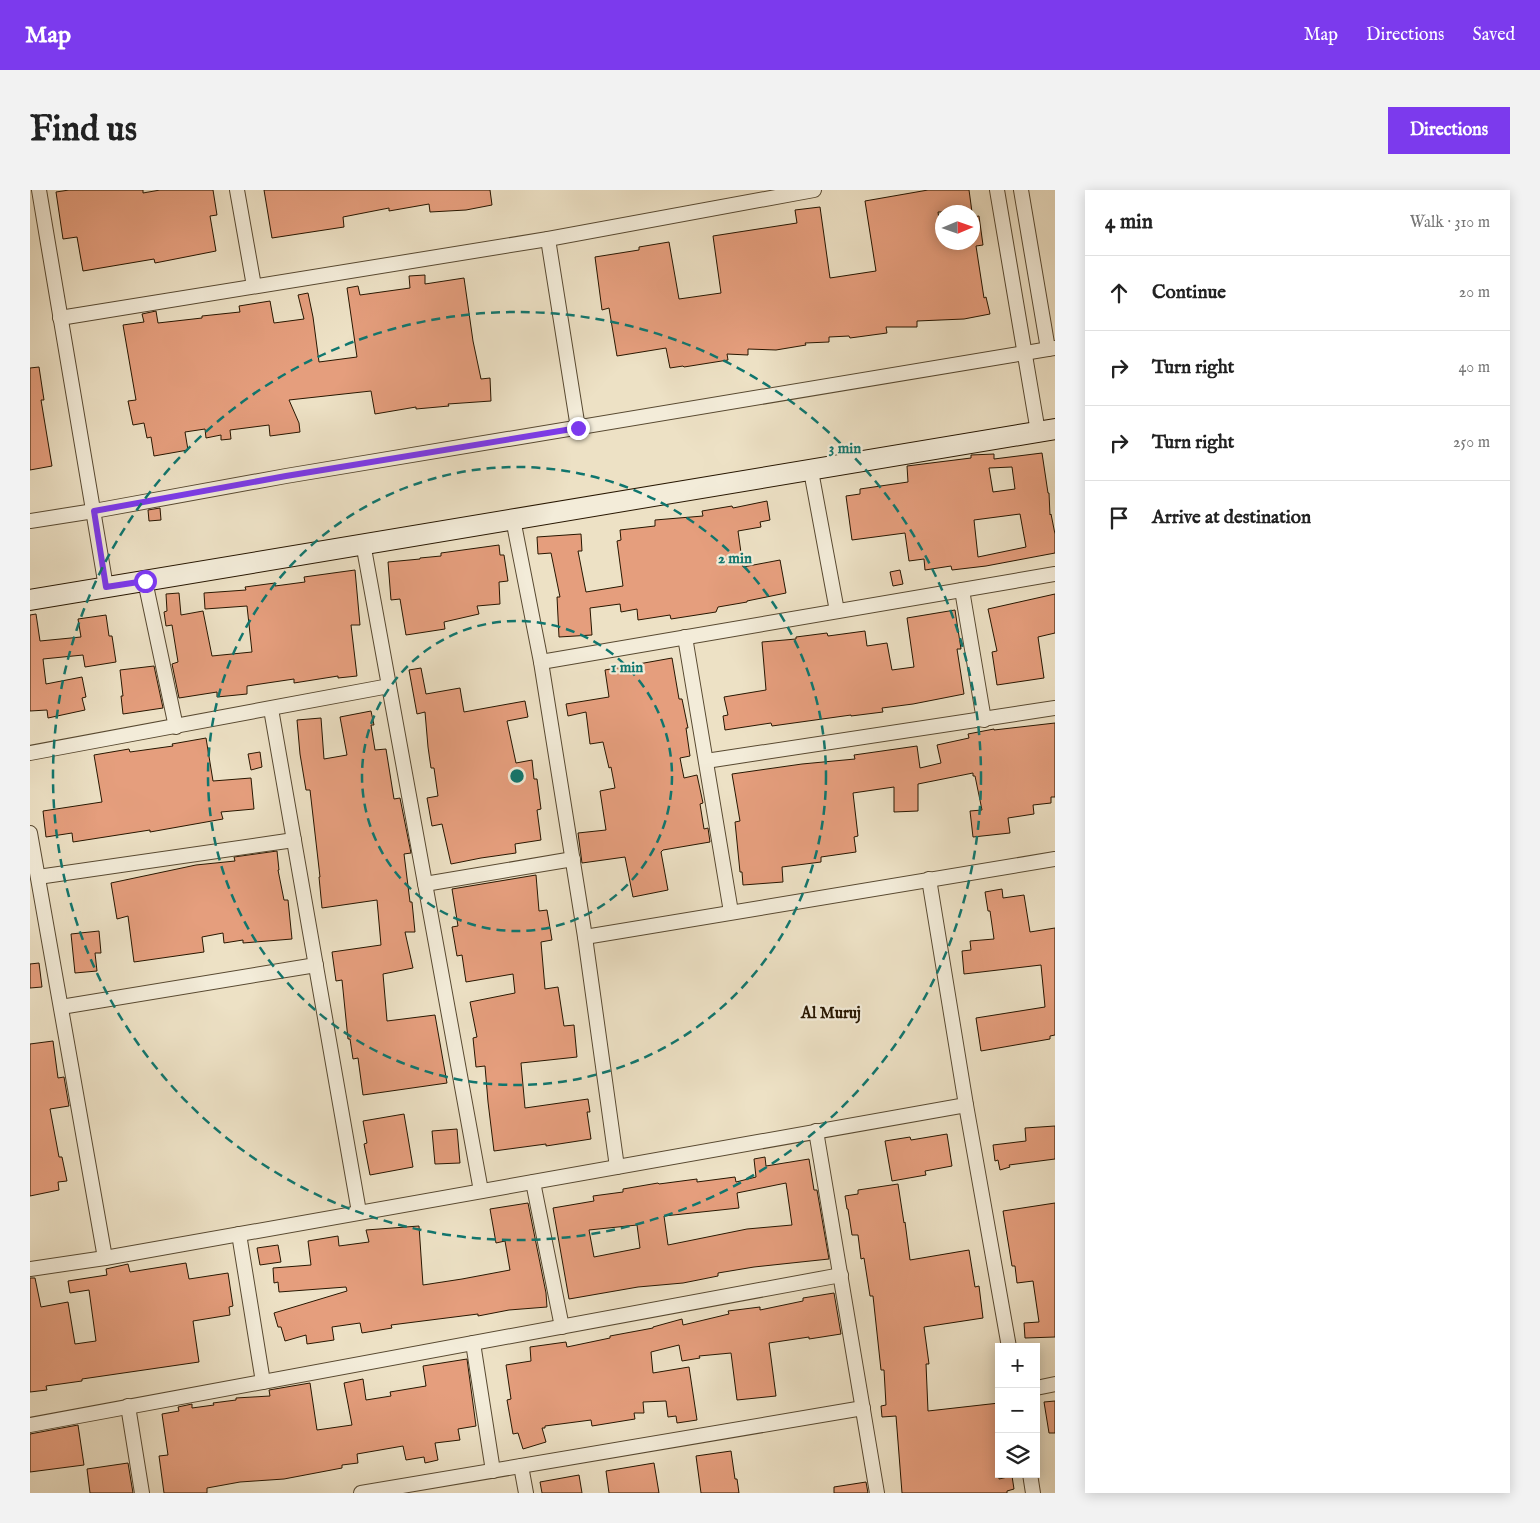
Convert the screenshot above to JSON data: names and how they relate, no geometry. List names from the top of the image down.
{
  "districts": ["Al Muruj"],
  "north": "right",
  "page": {
    "header": "Map",
    "nav": ["Map", "Directions", "Saved"],
    "buttons": "Directions",
    "title": "Find us",
    "heading": ["4 min", "Walk · 310 m"],
    "list": [
      ["Continue", "20 m"],
      ["Turn right", "40 m"],
      ["Turn right", "250 m"],
      "Arrive at destination"
    ],
    "map_buttons": ["+", "−"]
  },
  "rings": ["3 min", "2 min", "1 min"]
}
